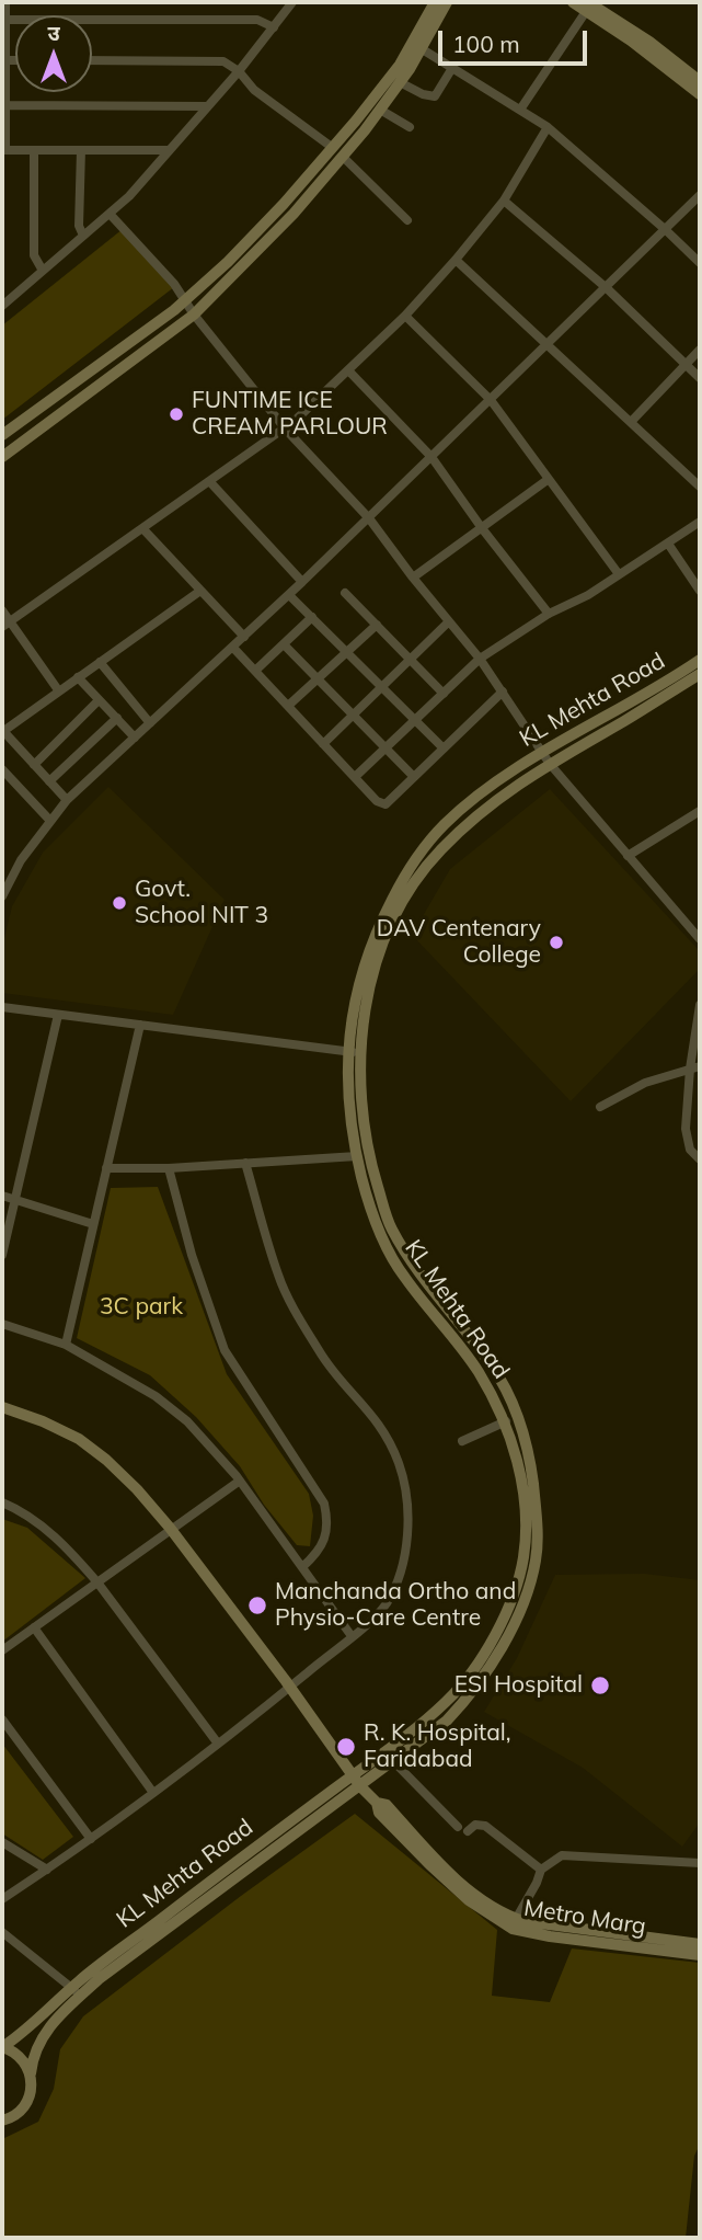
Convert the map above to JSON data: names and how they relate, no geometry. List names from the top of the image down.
{
  "streets": {
    "street": ["KL Mehta Road", "Metro Marg"]
  },
  "crossings": [
    ["KL Mehta Road", "Metro Marg"]
  ],
  "parks": ["3C park"],
  "places": [
    "FUNTIME ICE CREAM PARLOUR",
    "Govt. School NIT 3",
    "DAV Centenary College",
    "Manchanda Ortho and Physio-Care Centre",
    "ESI Hospital",
    "R. K. Hospital, Faridabad"
  ],
  "scale_bar": "100 m",
  "north": "top"
}
